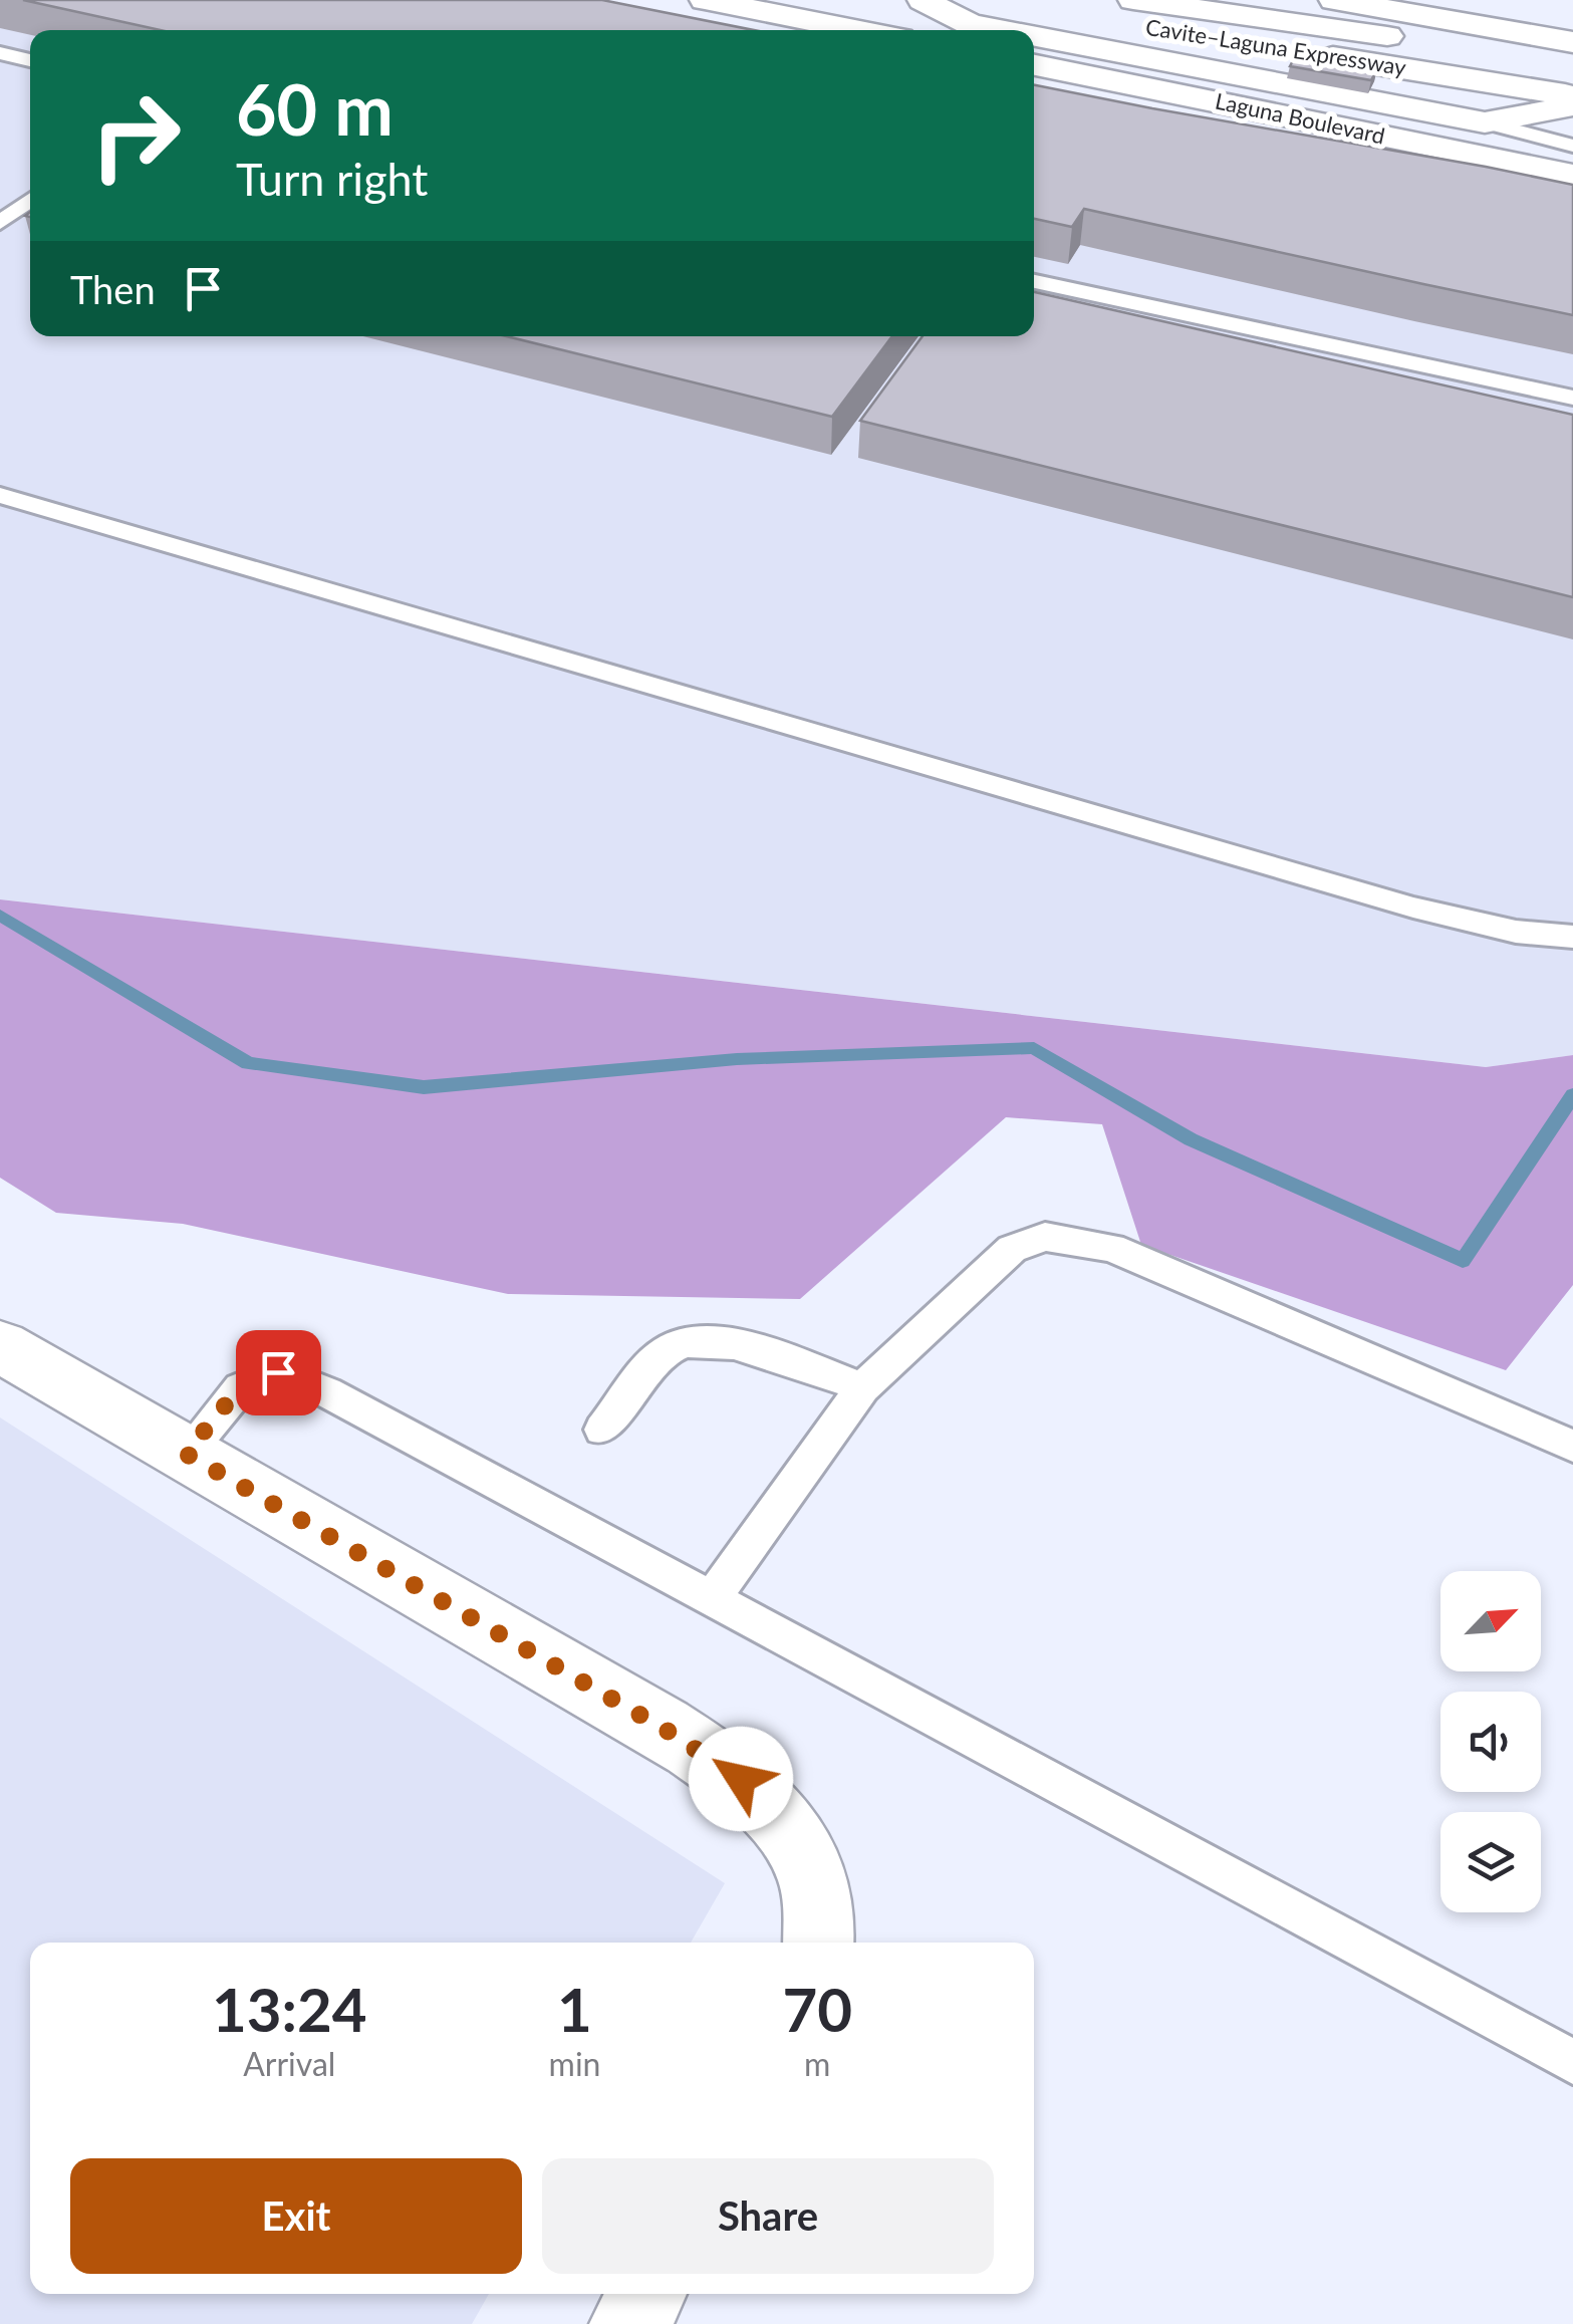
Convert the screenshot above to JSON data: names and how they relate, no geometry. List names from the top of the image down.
{
  "streets": {
    "main road": ["Cavite–Laguna Expressway", "Laguna Boulevard"]
  },
  "north": "top right",
  "page": {
    "turn": ["60 m", "Turn right"],
    "then": "Then",
    "eta": [
      "13:24",
      "Arrival",
      "1",
      "min",
      "70",
      "m"
    ],
    "buttons": ["Exit", "Share"]
  }
}
